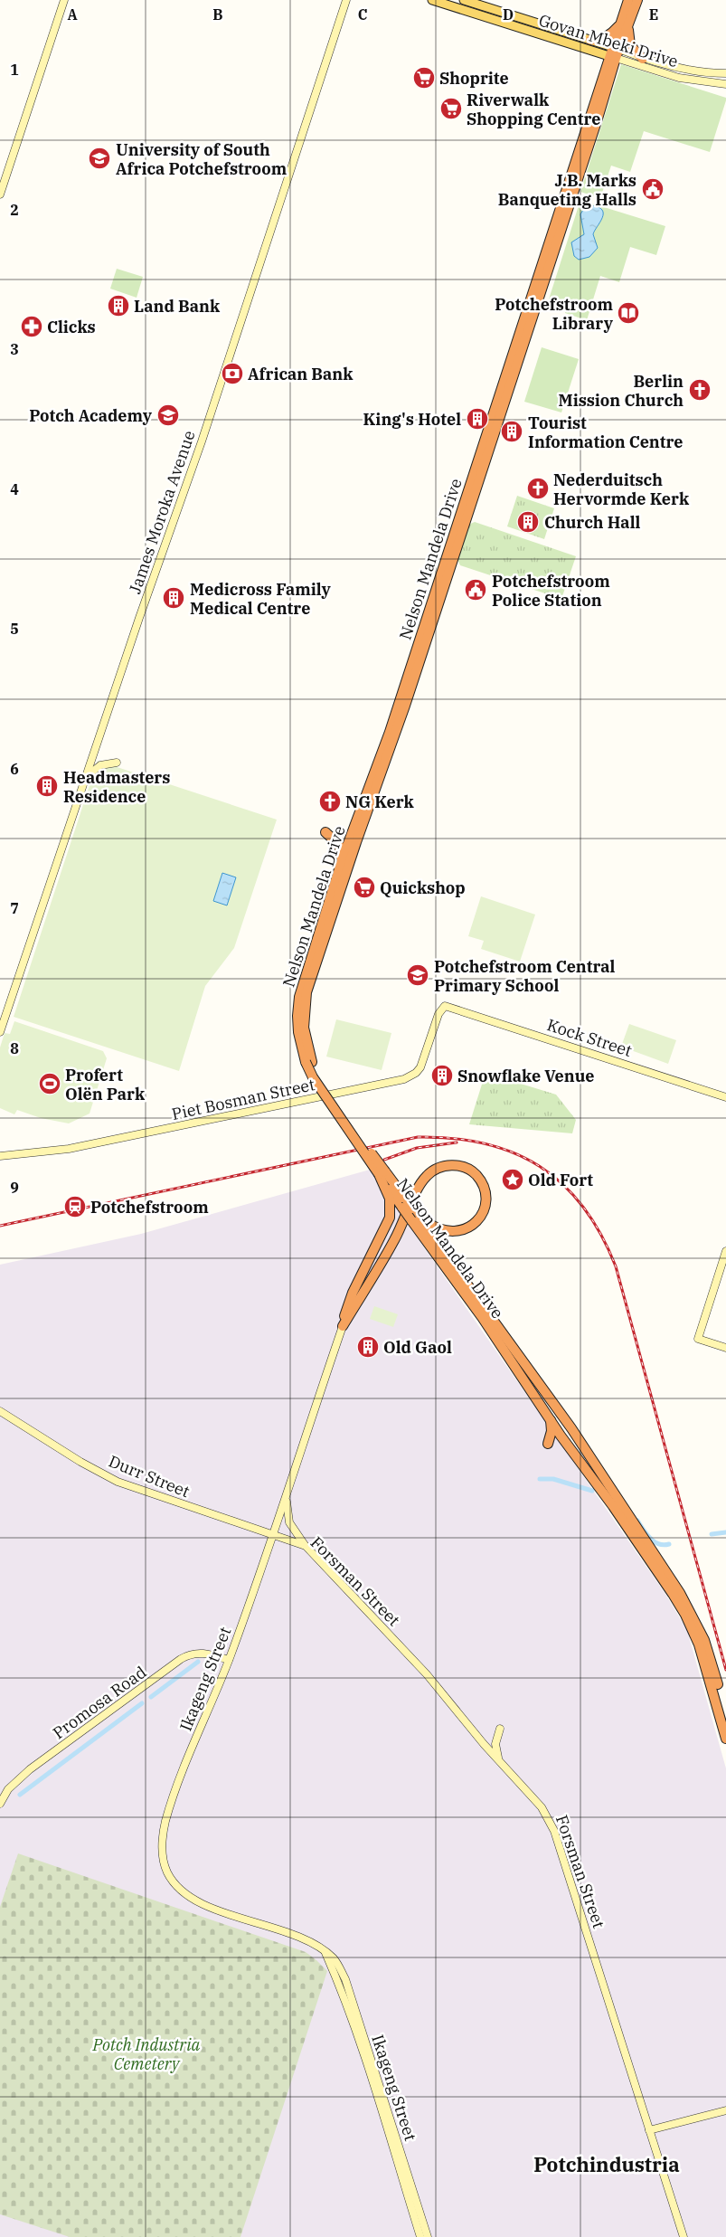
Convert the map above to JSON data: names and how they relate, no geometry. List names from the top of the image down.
{
  "streets": {
    "highway": ["Nelson Mandela Drive"],
    "main road": ["Govan Mbeki Drive"],
    "street": [
      "James Moroka Avenue",
      "Kock Street",
      "Piet Bosman Street",
      "Durr Street",
      "Forsman Street",
      "Ikageng Street",
      "Promosa Road"
    ]
  },
  "crossings": [
    ["Govan Mbeki Drive", "Nelson Mandela Drive"],
    ["Kock Street", "Piet Bosman Street"],
    ["Durr Street", "Forsman Street"],
    ["Durr Street", "Ikageng Street"],
    ["Forsman Street", "Ikageng Street"],
    ["Ikageng Street", "Promosa Road"]
  ],
  "districts": ["Potchindustria"],
  "parks": ["Potch Industria Cemetery"],
  "places": {
    "supermarket": ["Shoprite", "Riverwalk Shopping Centre", "Quickshop"],
    "school or university": ["University of South Africa Potchefstroom", "Potch Academy", "Potchefstroom Central Primary School"],
    "public building": ["J.B. Marks Banqueting Halls", "Potchefstroom Police Station"],
    "building": [
      "Land Bank",
      "King's Hotel",
      "Tourist Information Centre",
      "Church Hall",
      "Medicross Family Medical Centre",
      "Headmasters Residence",
      "Snowflake Venue",
      "Old Gaol"
    ],
    "library": ["Potchefstroom Library"],
    "pharmacy": ["Clicks"],
    "bank": ["African Bank"],
    "church": ["Berlin Mission Church", "Nederduitsch Hervormde Kerk", "NG Kerk"],
    "sports": ["Profert Olën Park"],
    "place": ["Old Fort"],
    "station": ["Potchefstroom"]
  },
  "grid": {
    "columns": [
      "A",
      "B",
      "C",
      "D",
      "E"
    ],
    "rows": [
      "1",
      "2",
      "3",
      "4",
      "5",
      "6",
      "7",
      "8",
      "9"
    ]
  }
}
